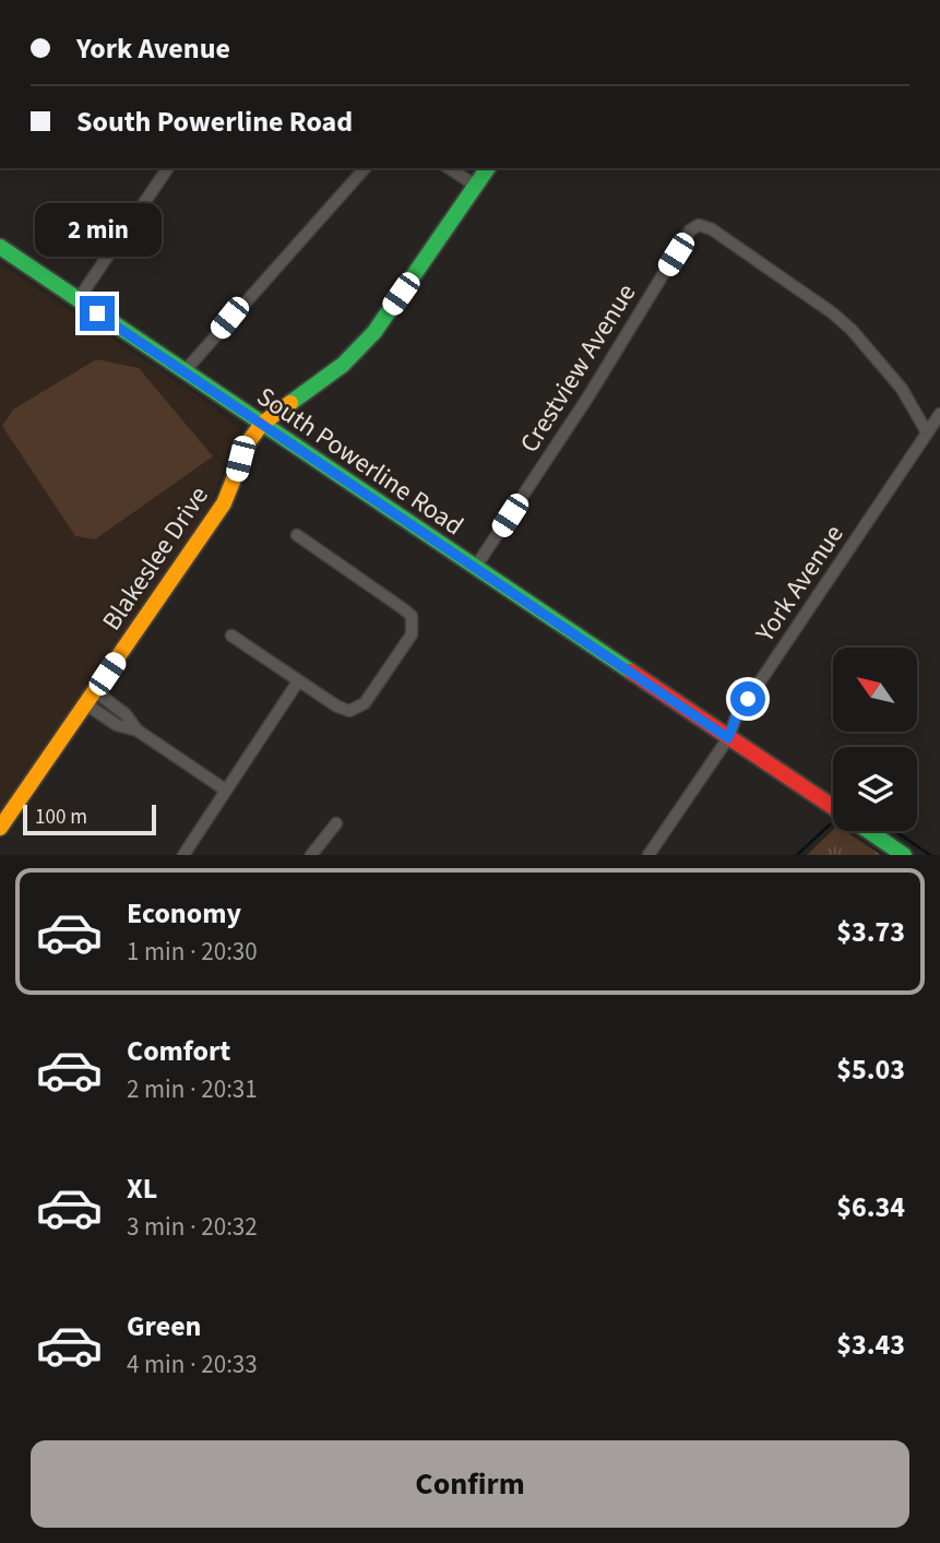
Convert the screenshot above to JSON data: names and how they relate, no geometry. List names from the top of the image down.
{
  "streets": {
    "street": [
      "Crestview Avenue",
      "South Powerline Road",
      "Blakeslee Drive",
      "York Avenue"
    ]
  },
  "crossings": [
    ["Crestview Avenue", "South Powerline Road"],
    ["Crestview Avenue", "York Avenue"],
    ["South Powerline Road", "Blakeslee Drive"],
    ["South Powerline Road", "York Avenue"]
  ],
  "scale_bar": "100 m",
  "north": "top left",
  "page": {
    "banner": ["York Avenue", "South Powerline Road"],
    "bubble": "2 min",
    "scale": "100 m",
    "list": [
      {
        "name": "Economy",
        "note": "1 min · 20:30",
        "value": "$3.73"
      },
      {
        "name": "Comfort",
        "note": "2 min · 20:31",
        "value": "$5.03"
      },
      {
        "name": "XL",
        "note": "3 min · 20:32",
        "value": "$6.34"
      },
      {
        "name": "Green",
        "note": "4 min · 20:33",
        "value": "$3.43"
      }
    ],
    "buttons": "Confirm"
  }
}
